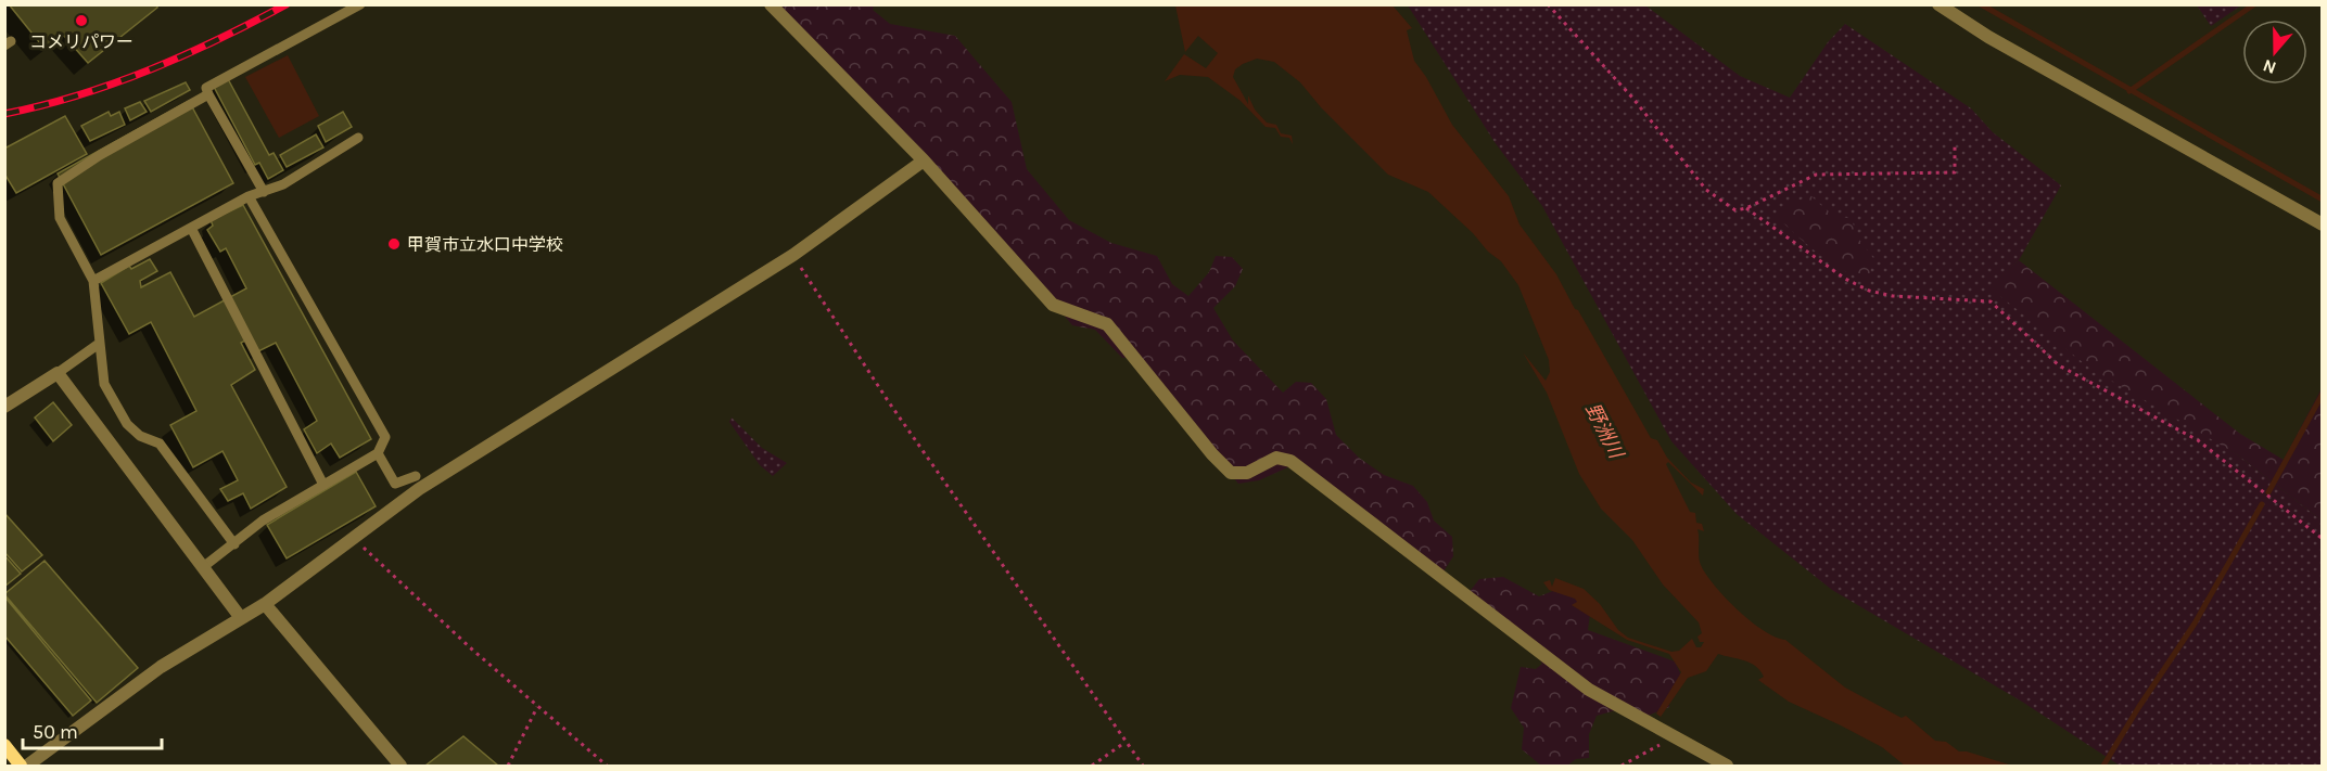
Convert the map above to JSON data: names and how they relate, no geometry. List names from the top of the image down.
{
  "water": ["野洲川"],
  "places": ["コメリパワー", "甲賀市立水口中学校"],
  "scale_bar": "50 m",
  "north": "bottom"
}
